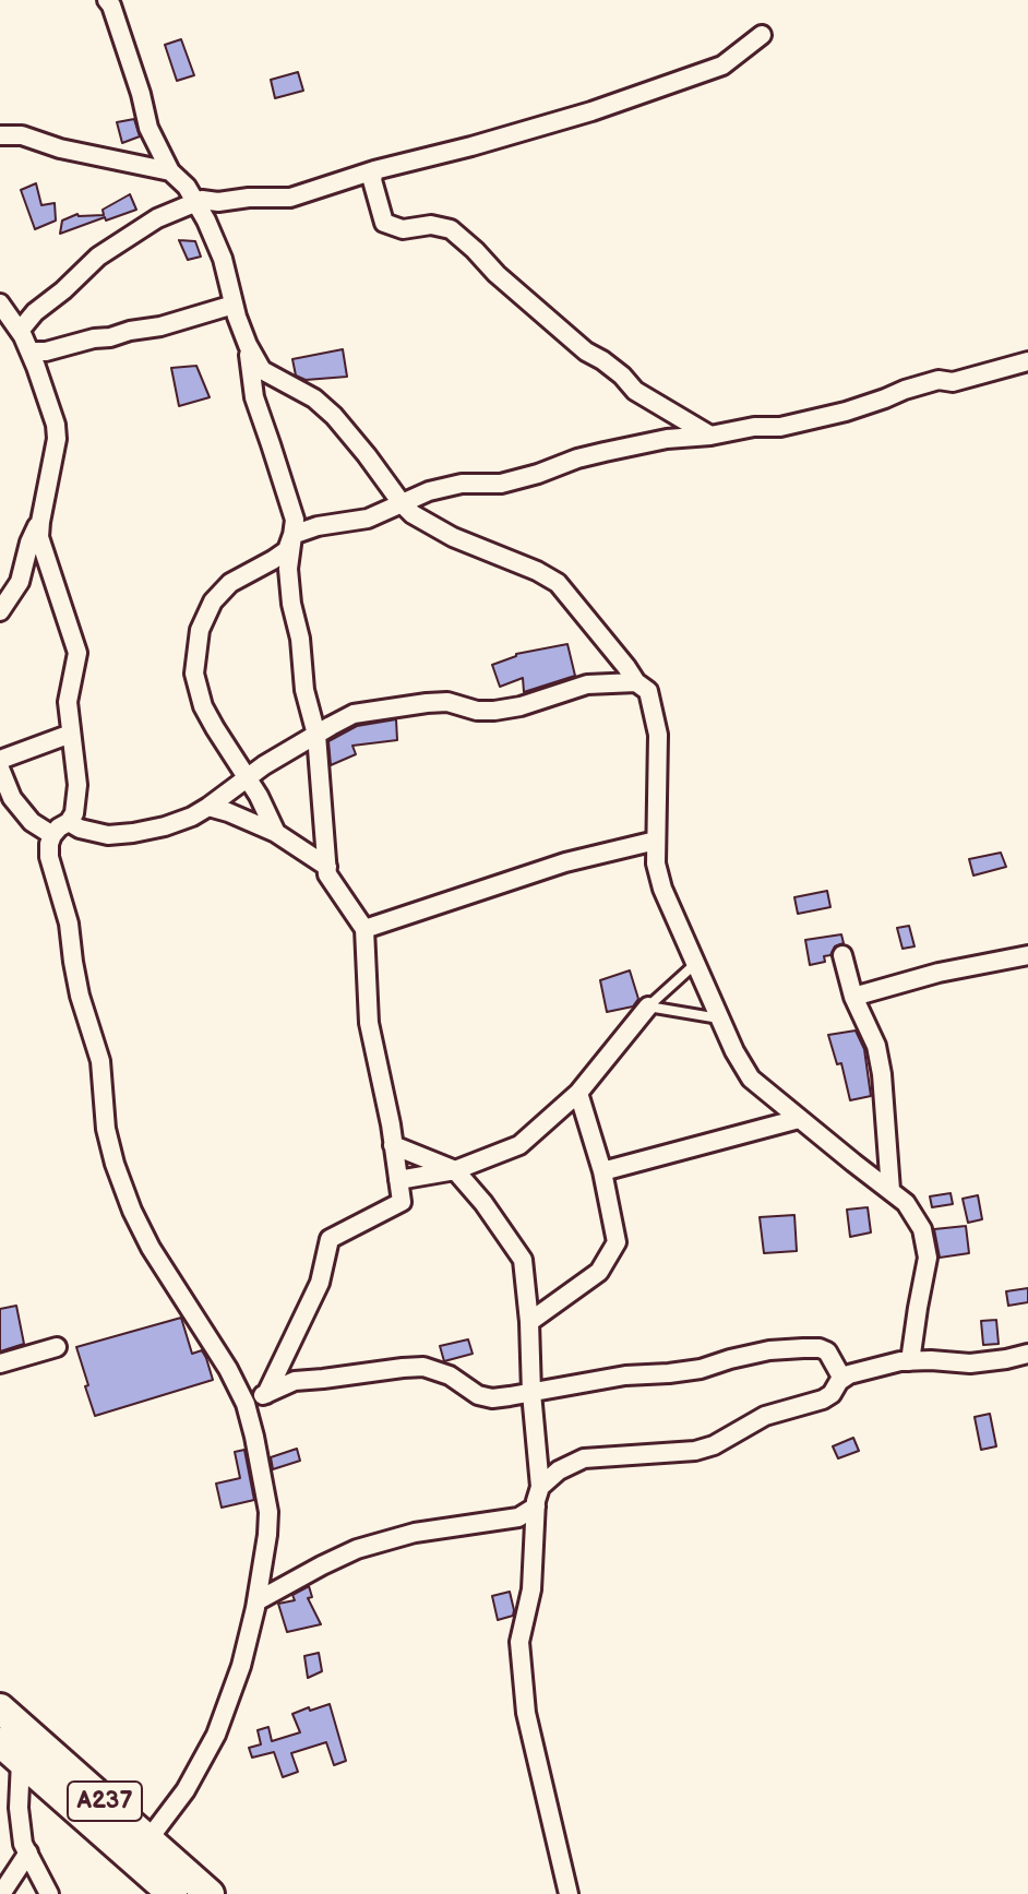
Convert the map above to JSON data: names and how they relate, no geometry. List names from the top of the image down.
{
  "streets": {
    "highway": ["A237"]
  }
}
